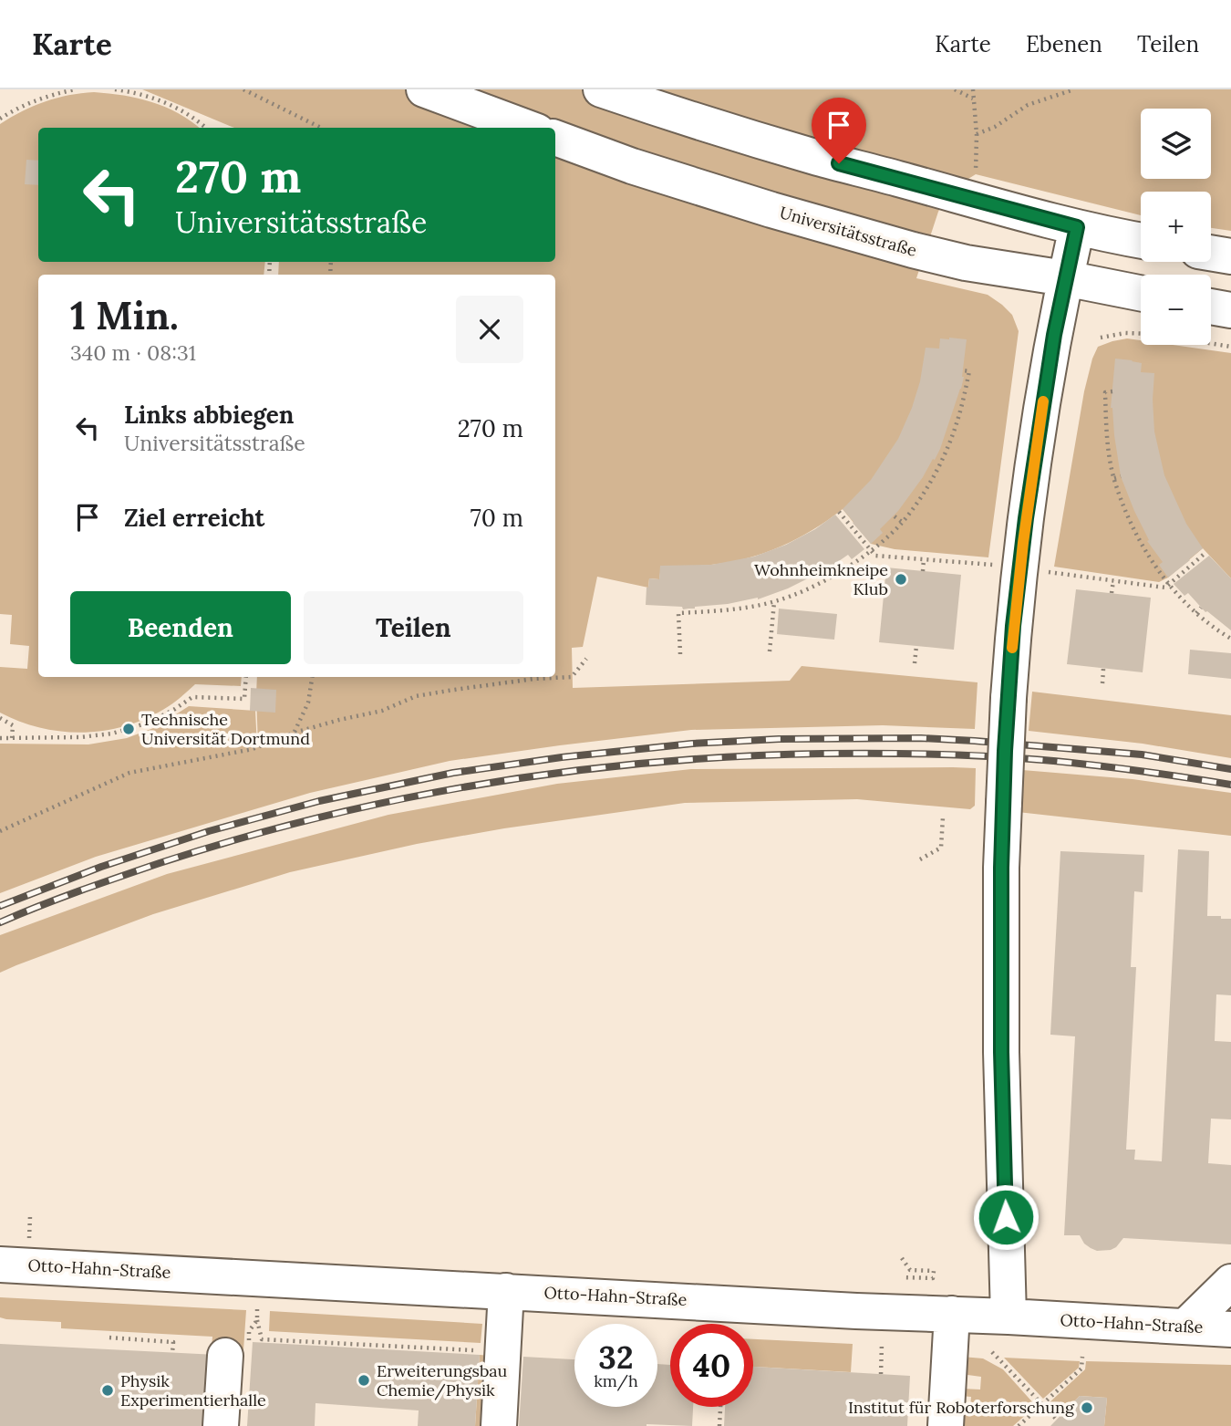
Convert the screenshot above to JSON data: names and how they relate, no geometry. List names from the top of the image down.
{
  "streets": {
    "street": ["Universitätsstraße", "Otto-Hahn-Straße"]
  },
  "places": [
    "Wohnheimkneipe Klub",
    "Technische Universität Dortmund",
    "Erweiterungsbau Chemie/Physik",
    "Physik Experimentierhalle",
    "Institut für Roboterforschung"
  ],
  "page": {
    "header": "Karte",
    "nav": ["Karte", "Ebenen", "Teilen"],
    "map_buttons": ["+", "−"],
    "turn": ["270 m", "Universitätsstraße"],
    "heading": ["1 Min.", "340 m · 08:31"],
    "list": [
      {
        "name": "Links abbiegen",
        "note": "Universitätsstraße",
        "value": "270 m"
      },
      {
        "name": "Ziel erreicht",
        "value": "70 m"
      }
    ],
    "buttons": ["Beenden", "Teilen"],
    "speed": "32 km/h",
    "limit": "40"
  }
}
